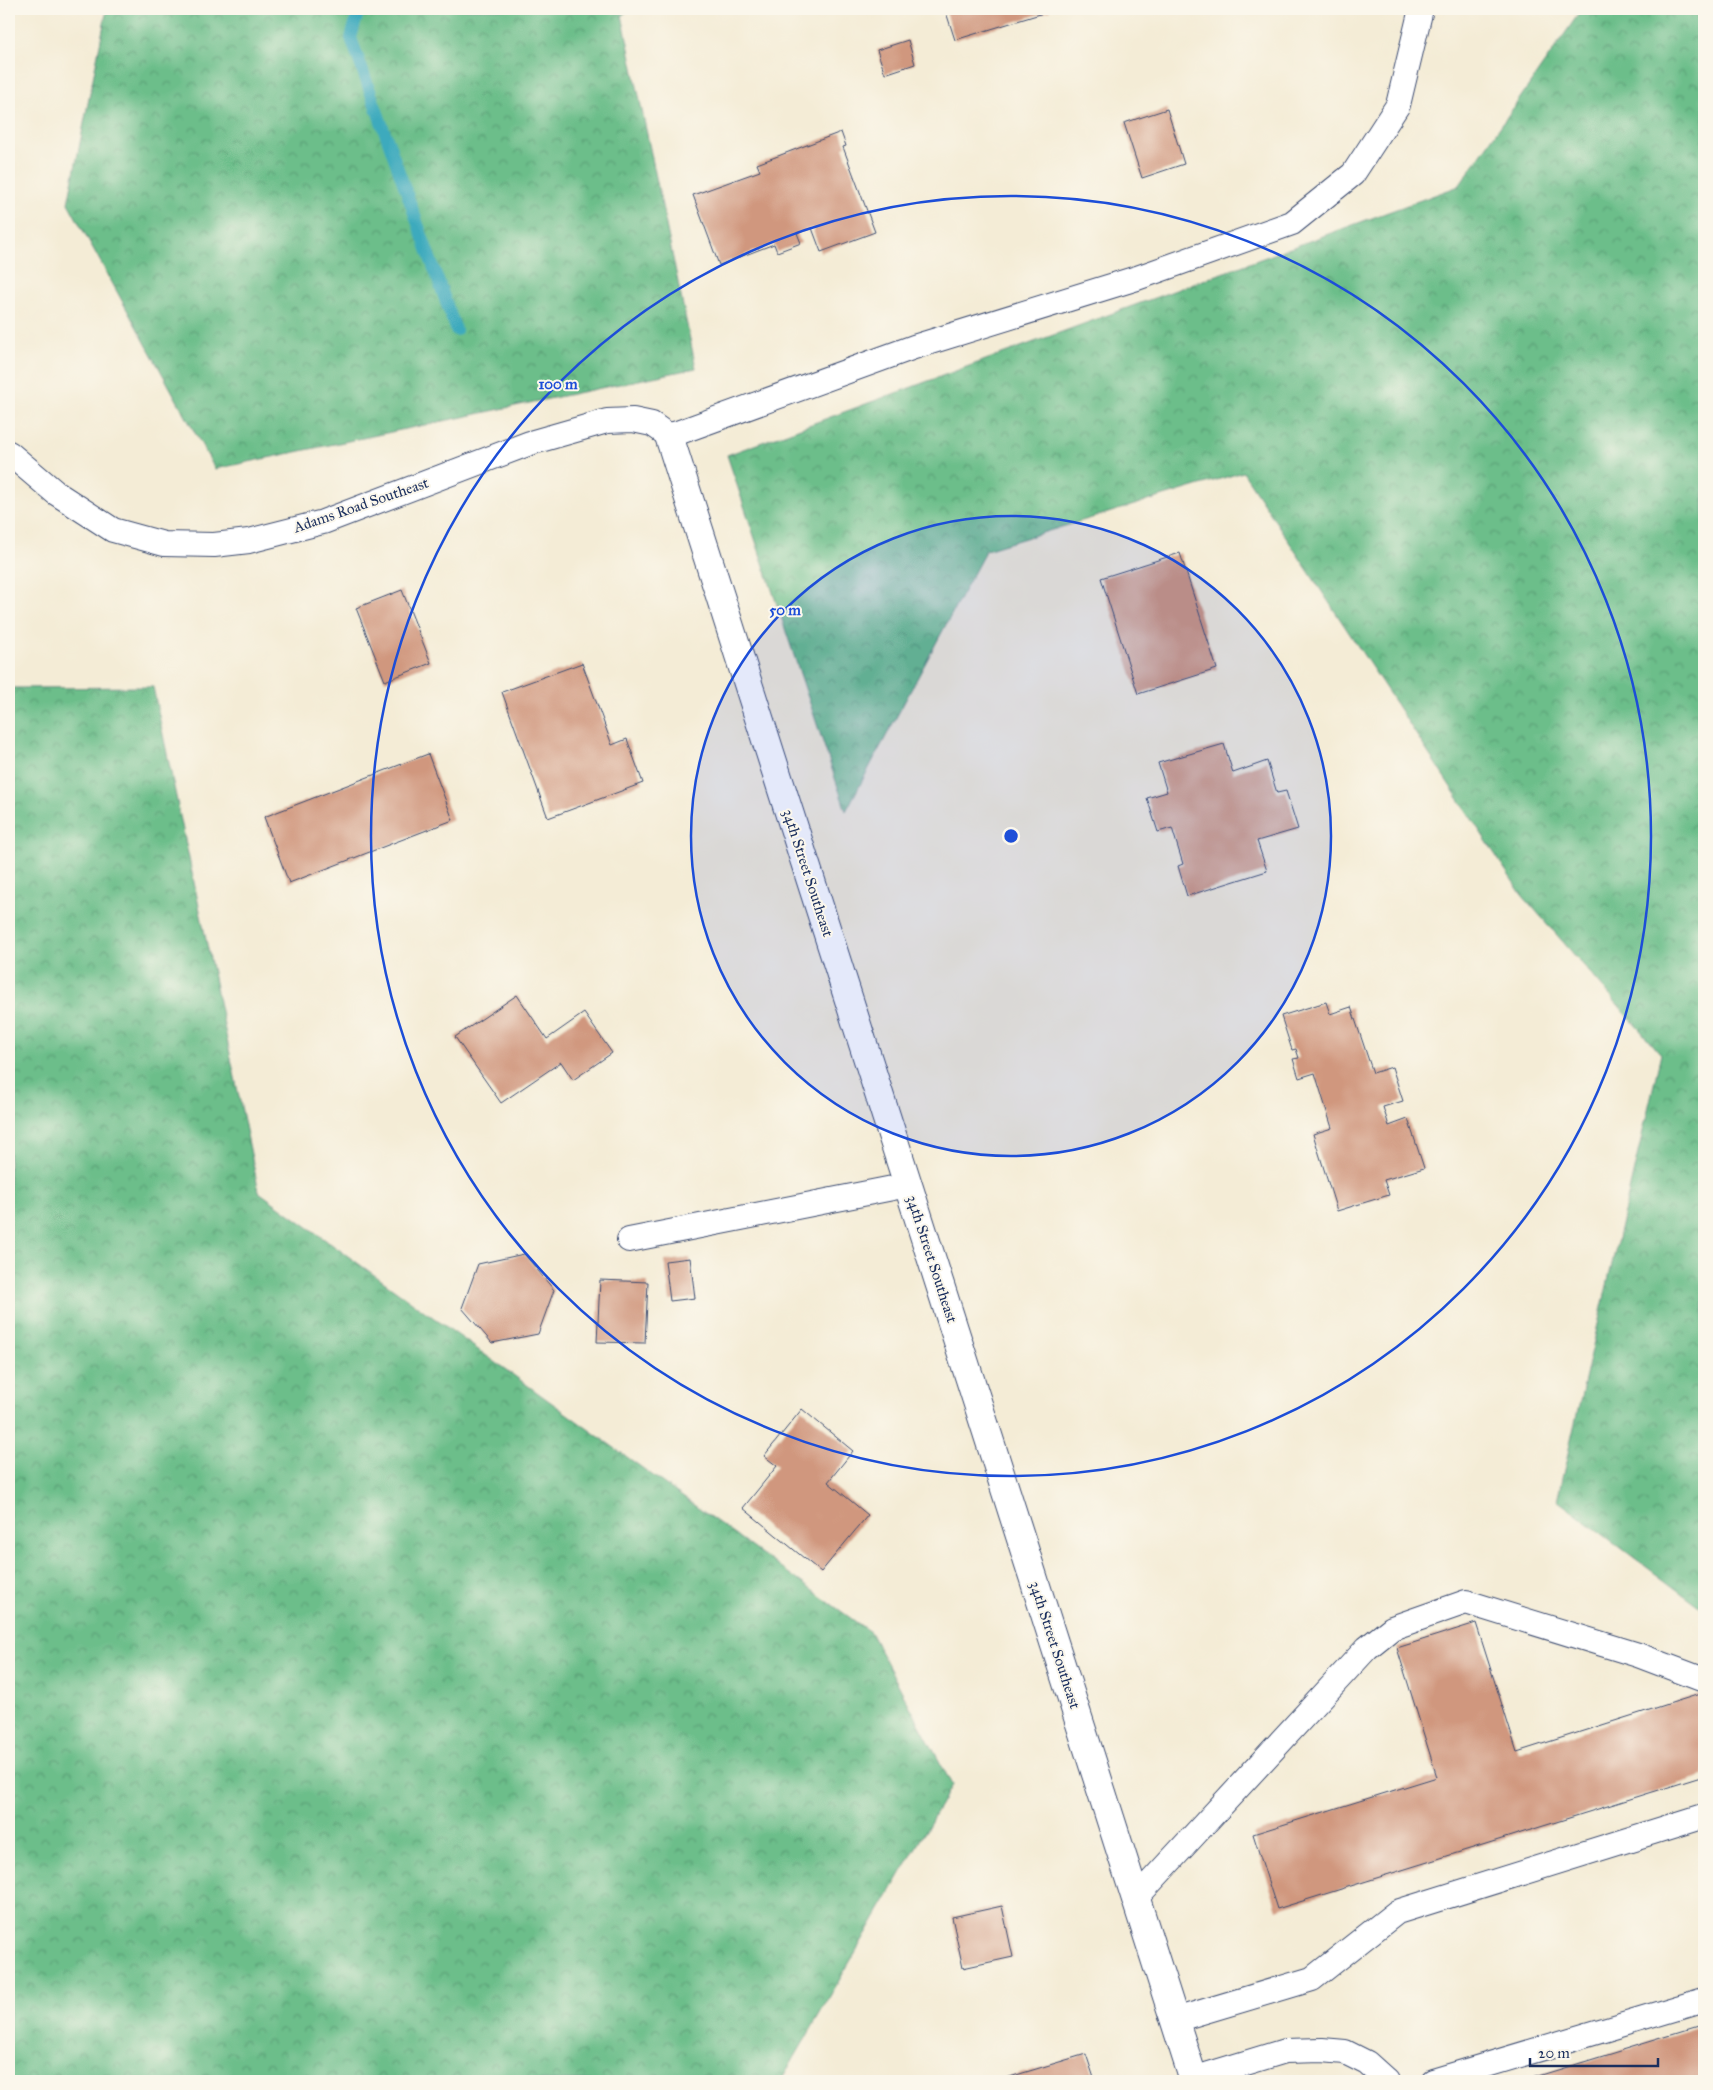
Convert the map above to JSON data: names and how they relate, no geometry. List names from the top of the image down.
{
  "streets": {
    "street": ["34th Street Southeast"],
    "lane": ["Adams Road Southeast"]
  },
  "crossings": [
    ["Adams Road Southeast", "34th Street Southeast"]
  ],
  "scale_bar": "20 m",
  "rings": ["100 m", "50 m"]
}
